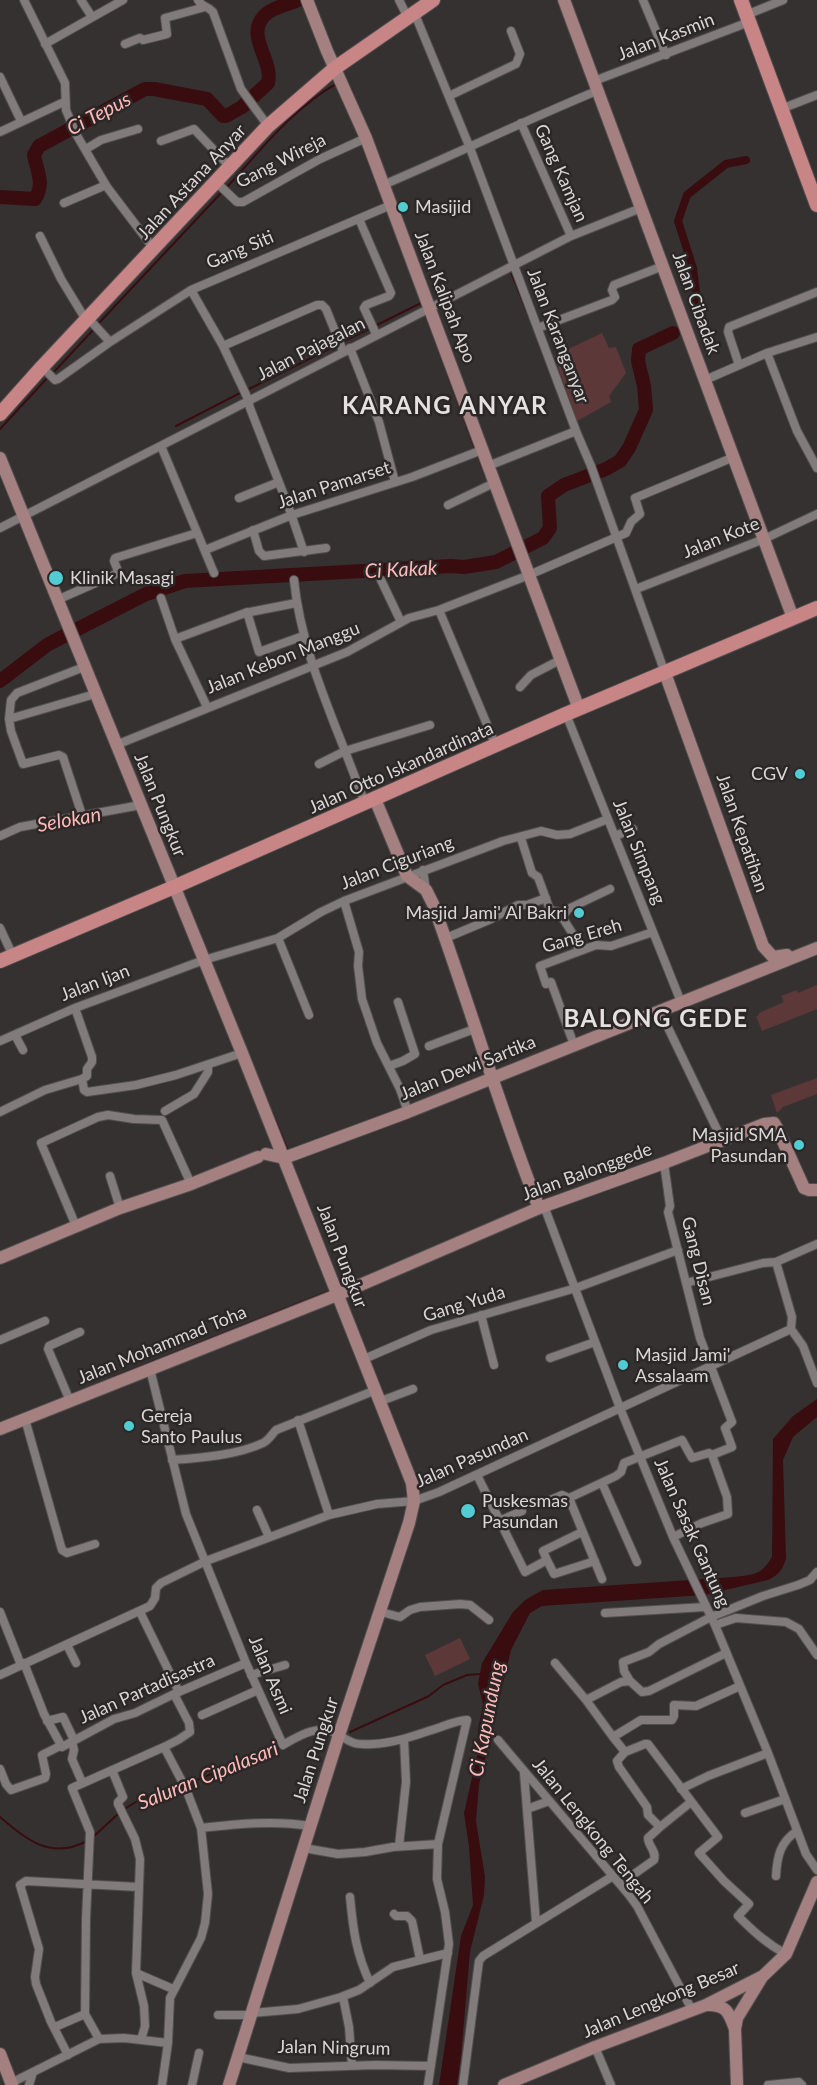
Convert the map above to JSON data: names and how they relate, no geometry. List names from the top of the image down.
{
  "streets": {
    "main road": [
      "Jalan Astana Anyar",
      "Jalan Kalipah Apo",
      "Jalan Cibadak",
      "Jalan Otto Iskandardinata",
      "Jalan Pungkur",
      "Jalan Kepatihan",
      "Jalan Dewi Sartika",
      "Jalan Balonggede",
      "Jalan Mohammad Toha",
      "Jalan Lengkong Besar"
    ],
    "street": [
      "Jalan Kasmin",
      "Gang Wireja",
      "Gang Kamjan",
      "Gang Siti",
      "Jalan Karanganyar",
      "Jalan Pajagalan",
      "Jalan Pamarset",
      "Jalan Kote",
      "Jalan Kebon Manggu",
      "Jalan Simpang",
      "Jalan Ciguriang",
      "Gang Ereh",
      "Jalan Ijan",
      "Gang Disan",
      "Gang Yuda",
      "Jalan Pasundan",
      "Jalan Sasak Gantung",
      "Jalan Asmi",
      "Jalan Partadisastra",
      "Jalan Lengkong Tengah",
      "Jalan Ningrum"
    ]
  },
  "crossings": [
    ["Jalan Kasmin", "Gang Kamjan"],
    ["Jalan Kasmin", "Jalan Cibadak"],
    ["Jalan Kasmin", "Jalan Karanganyar"],
    ["Gang Wireja", "Jalan Astana Anyar"],
    ["Gang Wireja", "Jalan Kalipah Apo"],
    ["Gang Kamjan", "Jalan Pajagalan"],
    ["Jalan Astana Anyar", "Gang Siti"],
    ["Jalan Astana Anyar", "Jalan Kalipah Apo"],
    ["Jalan Astana Anyar", "Jalan Karanganyar"],
    ["Gang Siti", "Jalan Kalipah Apo"],
    ["Jalan Kalipah Apo", "Jalan Pajagalan"],
    ["Jalan Kalipah Apo", "Jalan Pamarset"],
    ["Jalan Kalipah Apo", "Jalan Kebon Manggu"],
    ["Jalan Kalipah Apo", "Jalan Otto Iskandardinata"],
    ["Jalan Kalipah Apo", "Jalan Simpang"],
    ["Jalan Cibadak", "Jalan Pajagalan"],
    ["Jalan Cibadak", "Jalan Kote"],
    ["Jalan Cibadak", "Jalan Otto Iskandardinata"],
    ["Jalan Karanganyar", "Jalan Pajagalan"],
    ["Jalan Karanganyar", "Jalan Kote"],
    ["Jalan Karanganyar", "Jalan Kebon Manggu"],
    ["Jalan Karanganyar", "Jalan Otto Iskandardinata"],
    ["Jalan Karanganyar", "Jalan Kepatihan"],
    ["Jalan Pajagalan", "Jalan Pungkur"],
    ["Jalan Kebon Manggu", "Jalan Pungkur"],
    ["Jalan Otto Iskandardinata", "Jalan Pungkur"],
    ["Jalan Otto Iskandardinata", "Jalan Kepatihan"],
    ["Jalan Otto Iskandardinata", "Jalan Simpang"],
    ["Jalan Pungkur", "Jalan Ciguriang"],
    ["Jalan Pungkur", "Jalan Ijan"],
    ["Jalan Pungkur", "Jalan Dewi Sartika"],
    ["Jalan Pungkur", "Jalan Balonggede"],
    ["Jalan Pungkur", "Gang Yuda"],
    ["Jalan Pungkur", "Jalan Mohammad Toha"],
    ["Jalan Pungkur", "Jalan Pasundan"],
    ["Jalan Pungkur", "Jalan Asmi"],
    ["Jalan Pungkur", "Jalan Ningrum"],
    ["Jalan Kepatihan", "Jalan Dewi Sartika"],
    ["Jalan Simpang", "Jalan Ciguriang"],
    ["Jalan Simpang", "Gang Ereh"],
    ["Jalan Simpang", "Jalan Dewi Sartika"],
    ["Jalan Ciguriang", "Jalan Ijan"],
    ["Gang Ereh", "Jalan Dewi Sartika"],
    ["Jalan Balonggede", "Gang Disan"],
    ["Jalan Balonggede", "Jalan Mohammad Toha"],
    ["Jalan Balonggede", "Jalan Sasak Gantung"],
    ["Gang Disan", "Gang Yuda"],
    ["Gang Disan", "Jalan Pasundan"],
    ["Gang Yuda", "Jalan Sasak Gantung"],
    ["Jalan Mohammad Toha", "Jalan Asmi"],
    ["Jalan Pasundan", "Jalan Sasak Gantung"],
    ["Jalan Pasundan", "Jalan Asmi"],
    ["Jalan Asmi", "Jalan Partadisastra"],
    ["Jalan Lengkong Tengah", "Jalan Lengkong Besar"]
  ],
  "districts": ["KARANG ANYAR", "BALONG GEDE"],
  "water": [
    "Ci Tepus",
    "Ci Kakak",
    "Selokan",
    "Ci Kapundung",
    "Saluran Cipalasari"
  ],
  "places": [
    "Masijid",
    "Klinik Masagi",
    "CGV",
    "Masjid Jami' Al Bakri",
    "Masjid SMA Pasundan",
    "Masjid Jami' Assalaam",
    "Gereja Santo Paulus",
    "Puskesmas Pasundan"
  ]
}
